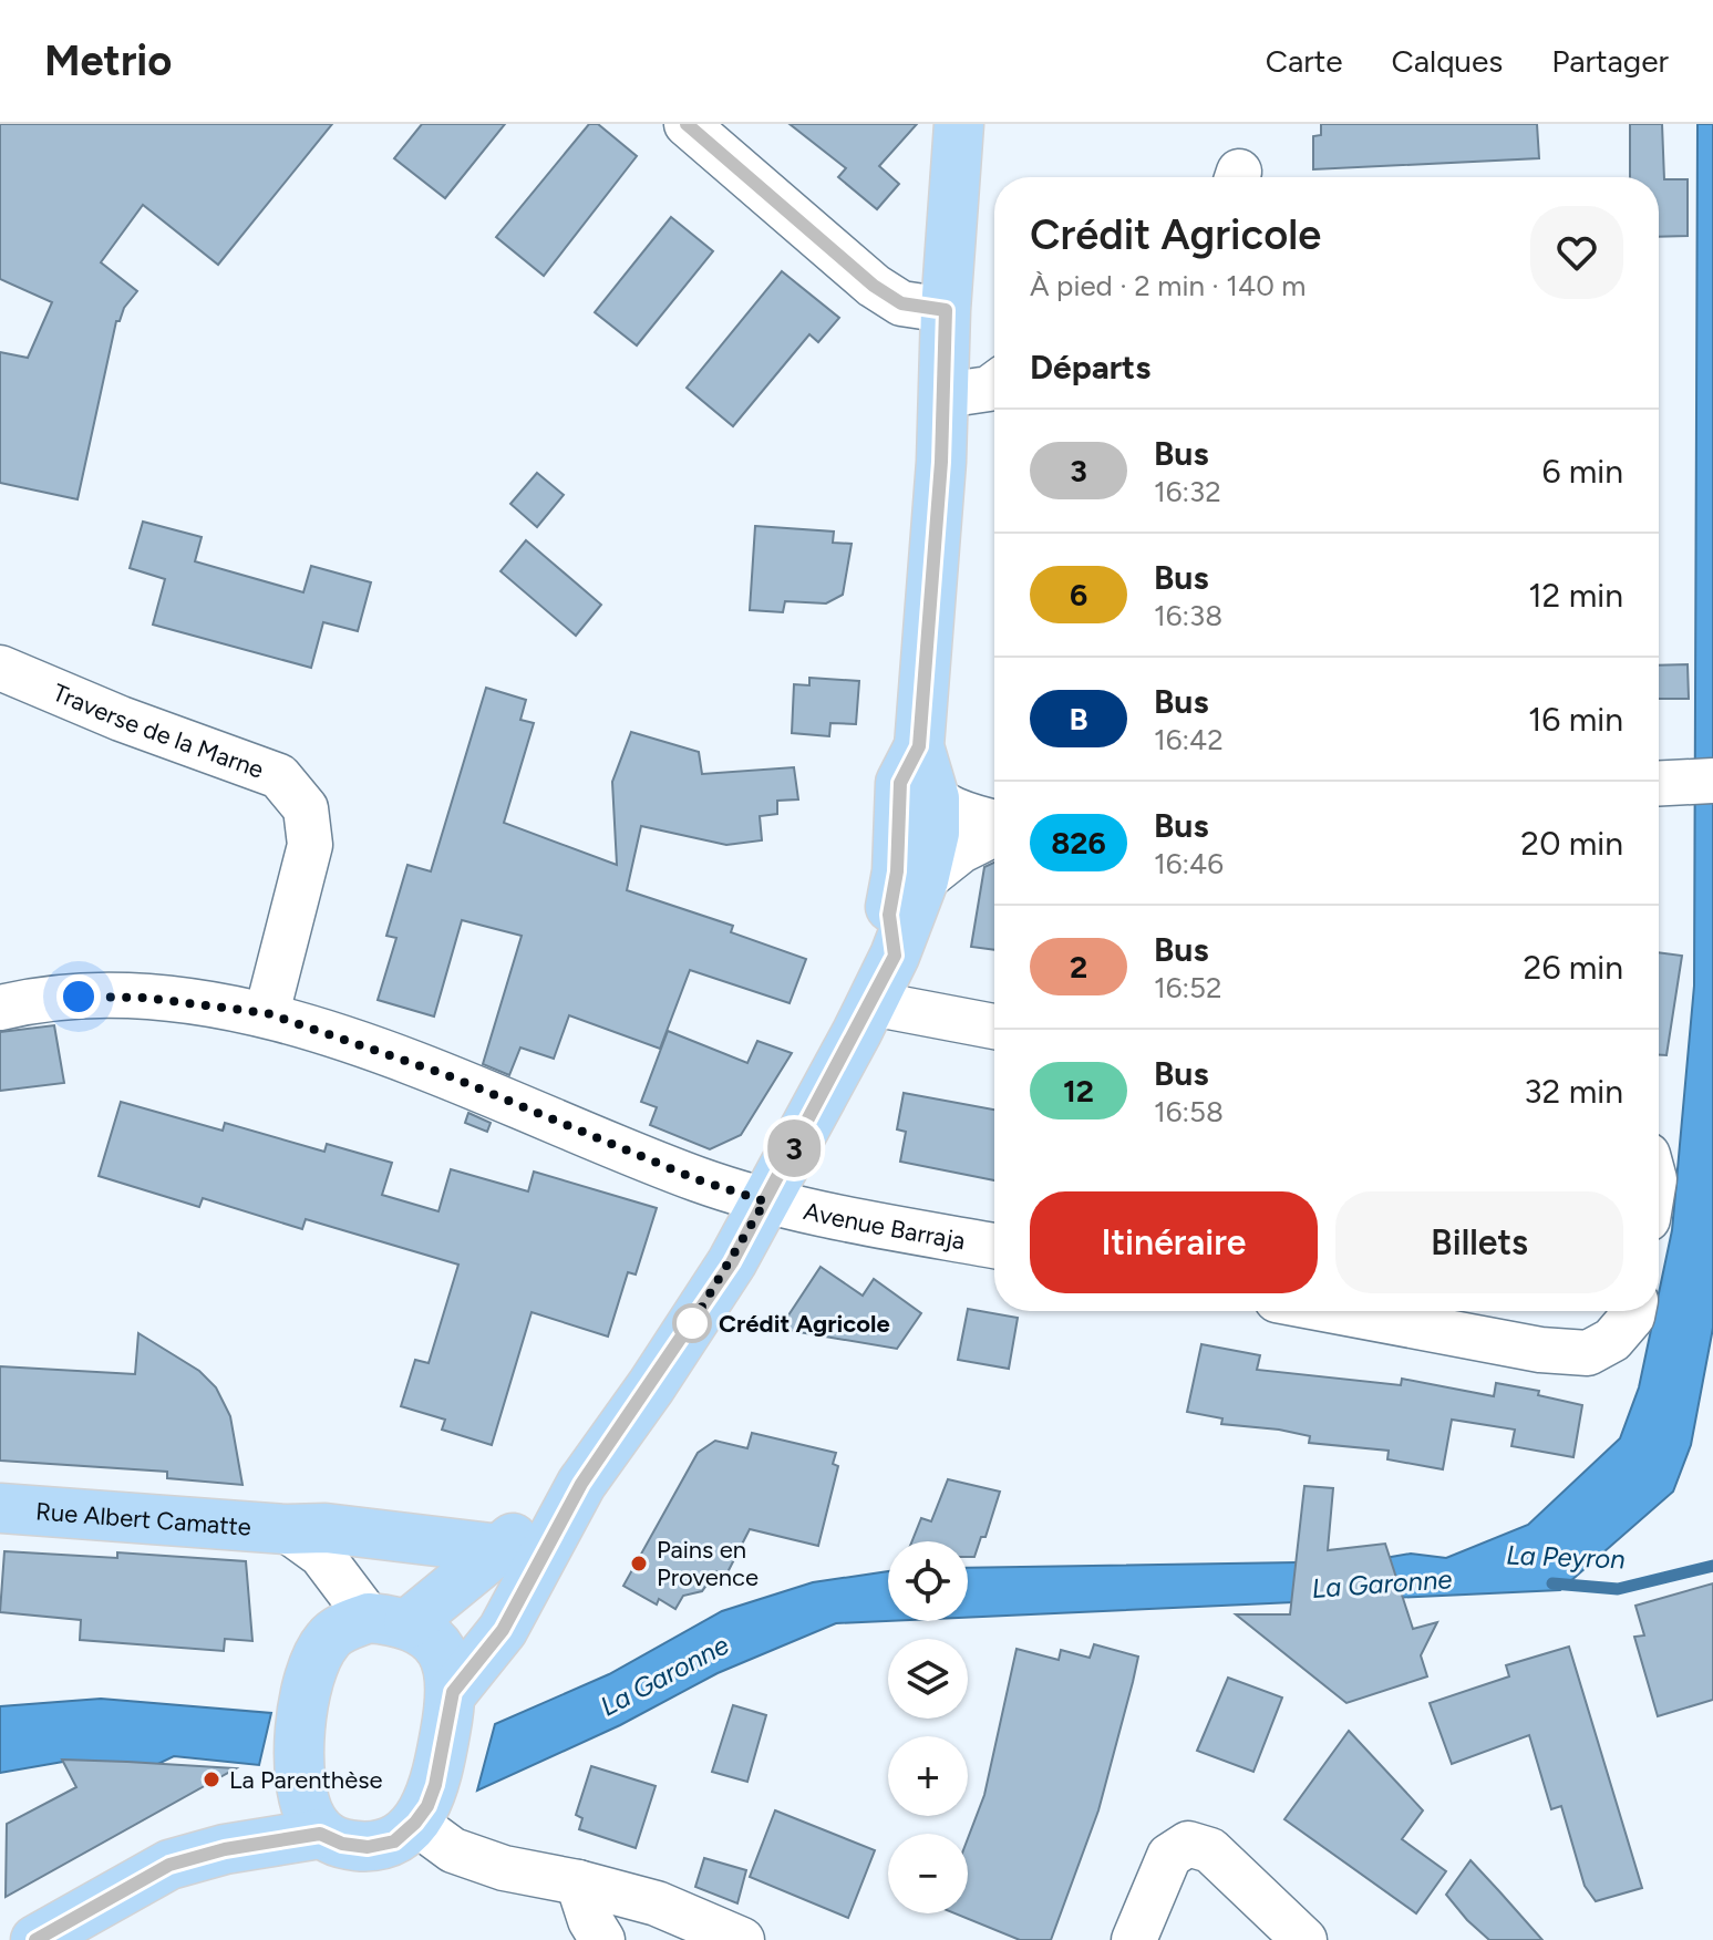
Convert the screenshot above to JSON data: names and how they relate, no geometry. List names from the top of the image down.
{
  "streets": {
    "main road": ["Rue Albert Camatte"],
    "street": ["Traverse de la Marne", "Avenue Barraja"]
  },
  "crossings": [
    ["Traverse de la Marne", "Avenue Barraja"]
  ],
  "water": ["La Peyron", "La Garonne"],
  "places": ["Crédit Agricole", "Pains en Provence", "La Parenthèse"],
  "lines": ["bus line 3"],
  "page": {
    "header": "Metrio",
    "nav": ["Carte", "Calques", "Partager"],
    "on_map": "3",
    "heading": [
      ["Crédit Agricole", "À pied · 2 min · 140 m"],
      "Départs"
    ],
    "list": [
      {
        "mark": "3",
        "name": "Bus",
        "note": "16:32",
        "value": "6 min"
      },
      {
        "mark": "6",
        "name": "Bus",
        "note": "16:38",
        "value": "12 min"
      },
      {
        "mark": "B",
        "name": "Bus",
        "note": "16:42",
        "value": "16 min"
      },
      {
        "mark": "826",
        "name": "Bus",
        "note": "16:46",
        "value": "20 min"
      },
      {
        "mark": "2",
        "name": "Bus",
        "note": "16:52",
        "value": "26 min"
      },
      {
        "mark": "12",
        "name": "Bus",
        "note": "16:58",
        "value": "32 min"
      }
    ],
    "buttons": ["Itinéraire", "Billets"],
    "map_buttons": ["+", "−"]
  }
}
